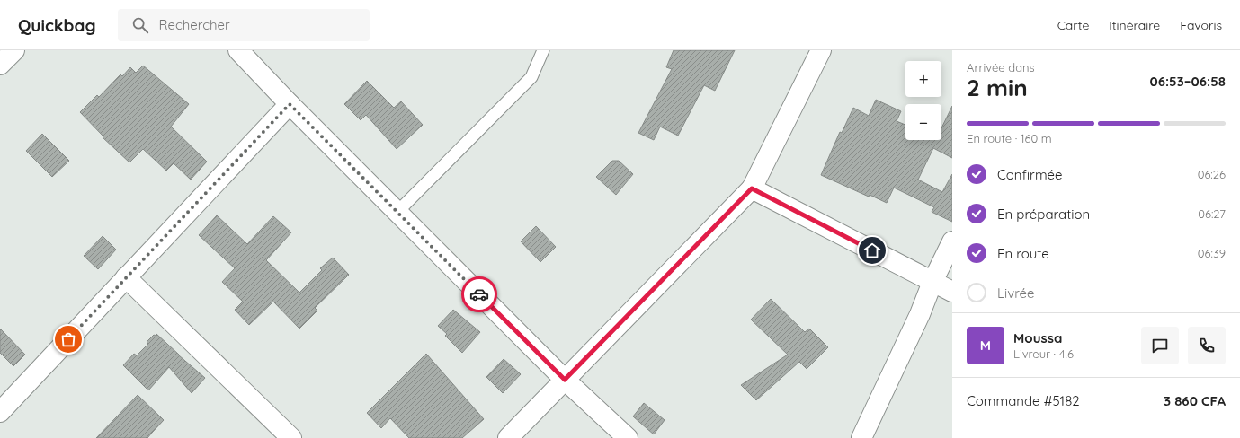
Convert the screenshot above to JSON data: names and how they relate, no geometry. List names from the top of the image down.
{
  "page": {
    "header": "Quickbag",
    "search": "Rechercher",
    "nav": ["Carte", "Itinéraire", "Favoris"],
    "heading": ["2 min", "Arrivée dans", "06:53–06:58"],
    "panel": [
      "Moussa",
      "Livreur · 4.6",
      "Commande #5182",
      "3 860 CFA"
    ],
    "map_buttons": ["+", "−"],
    "bar": "En route · 160 m",
    "list": [
      ["Confirmée", "06:26"],
      ["En préparation", "06:27"],
      ["En route", "06:39"],
      "Livrée"
    ],
    "round": "M"
  }
}
